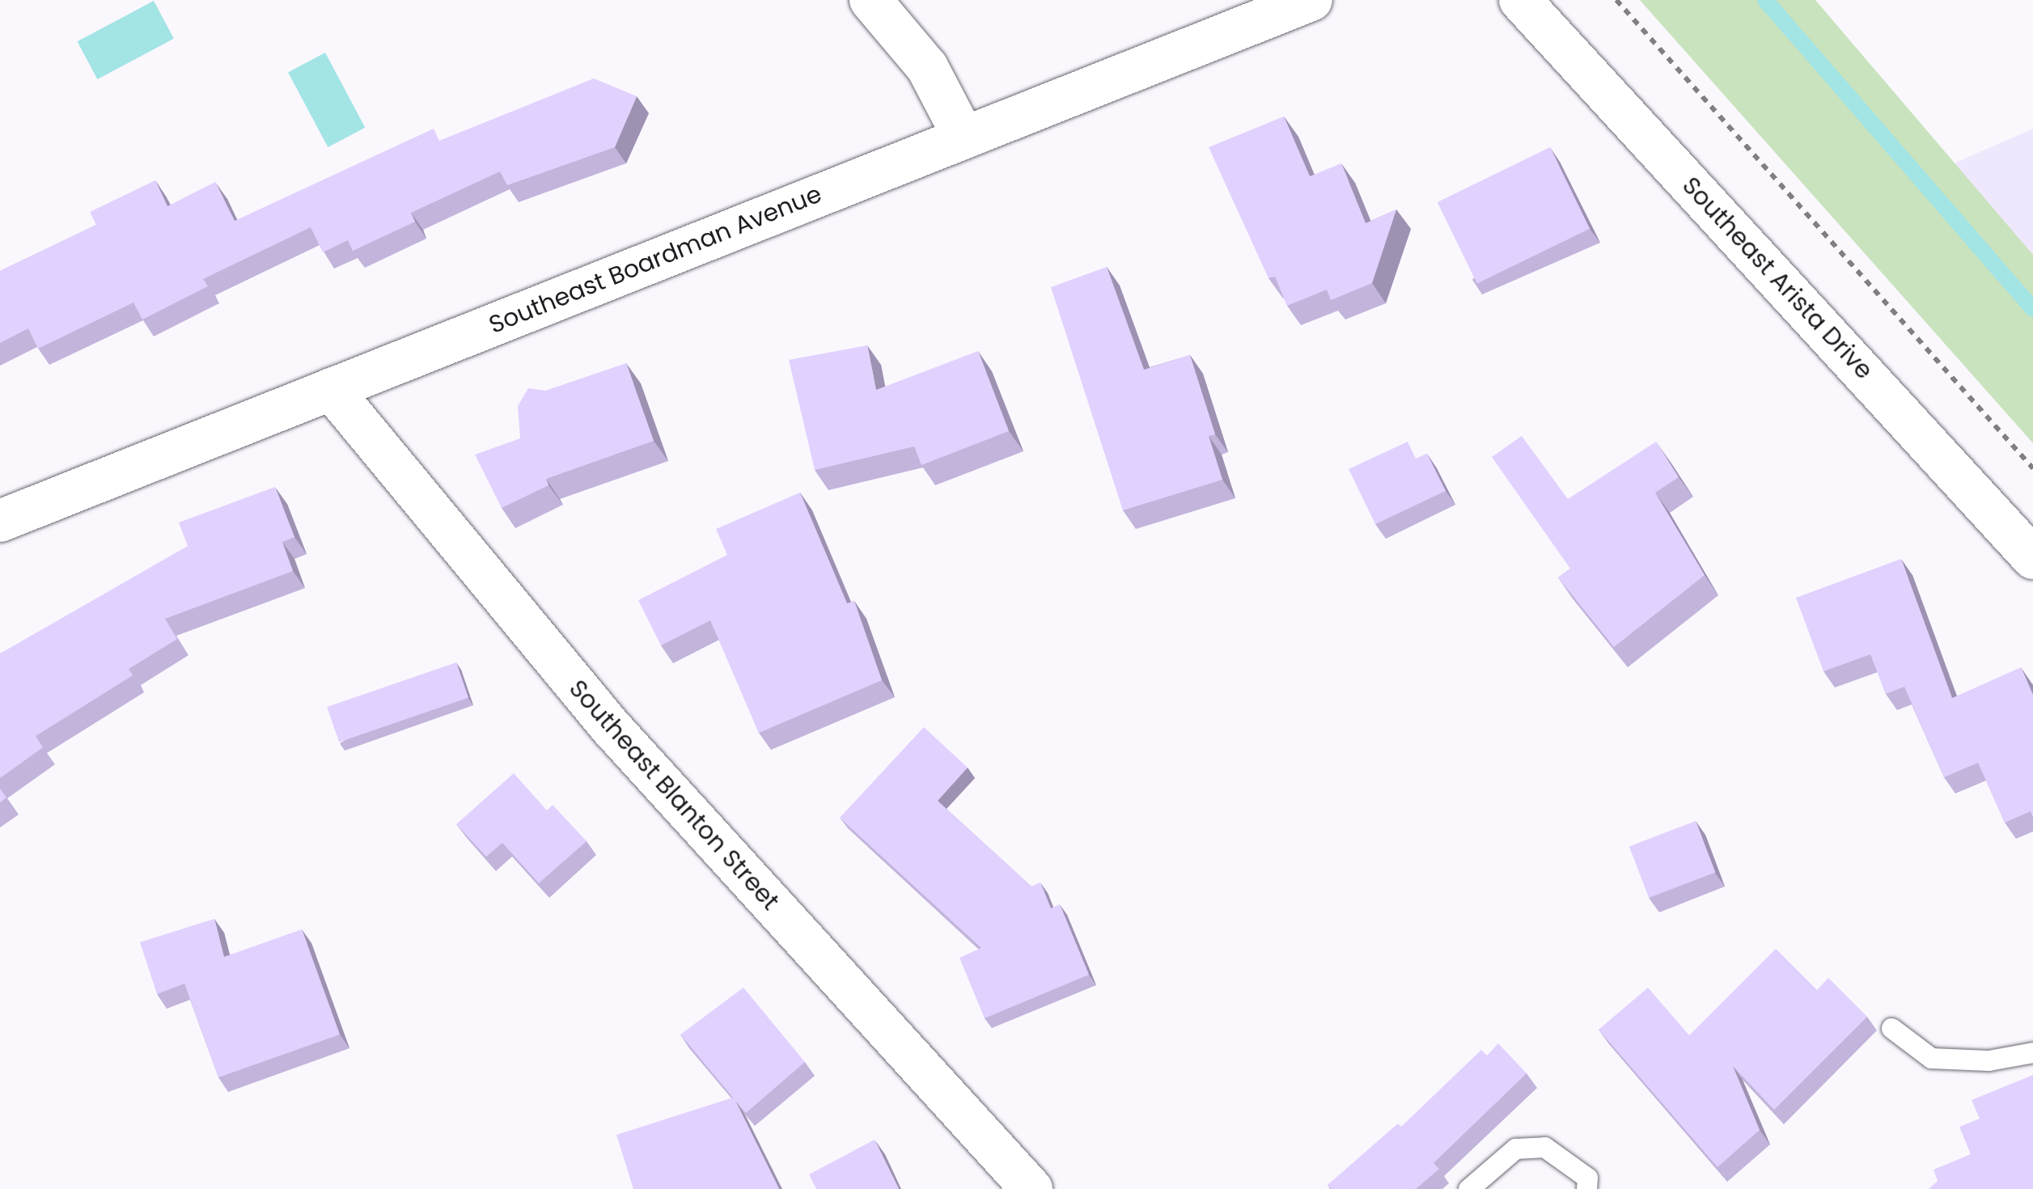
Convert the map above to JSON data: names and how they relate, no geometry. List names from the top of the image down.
{
  "streets": {
    "street": ["Southeast Boardman Avenue", "Southeast Arista Drive", "Southeast Blanton Street"]
  },
  "crossings": [
    ["Southeast Boardman Avenue", "Southeast Blanton Street"]
  ]
}
